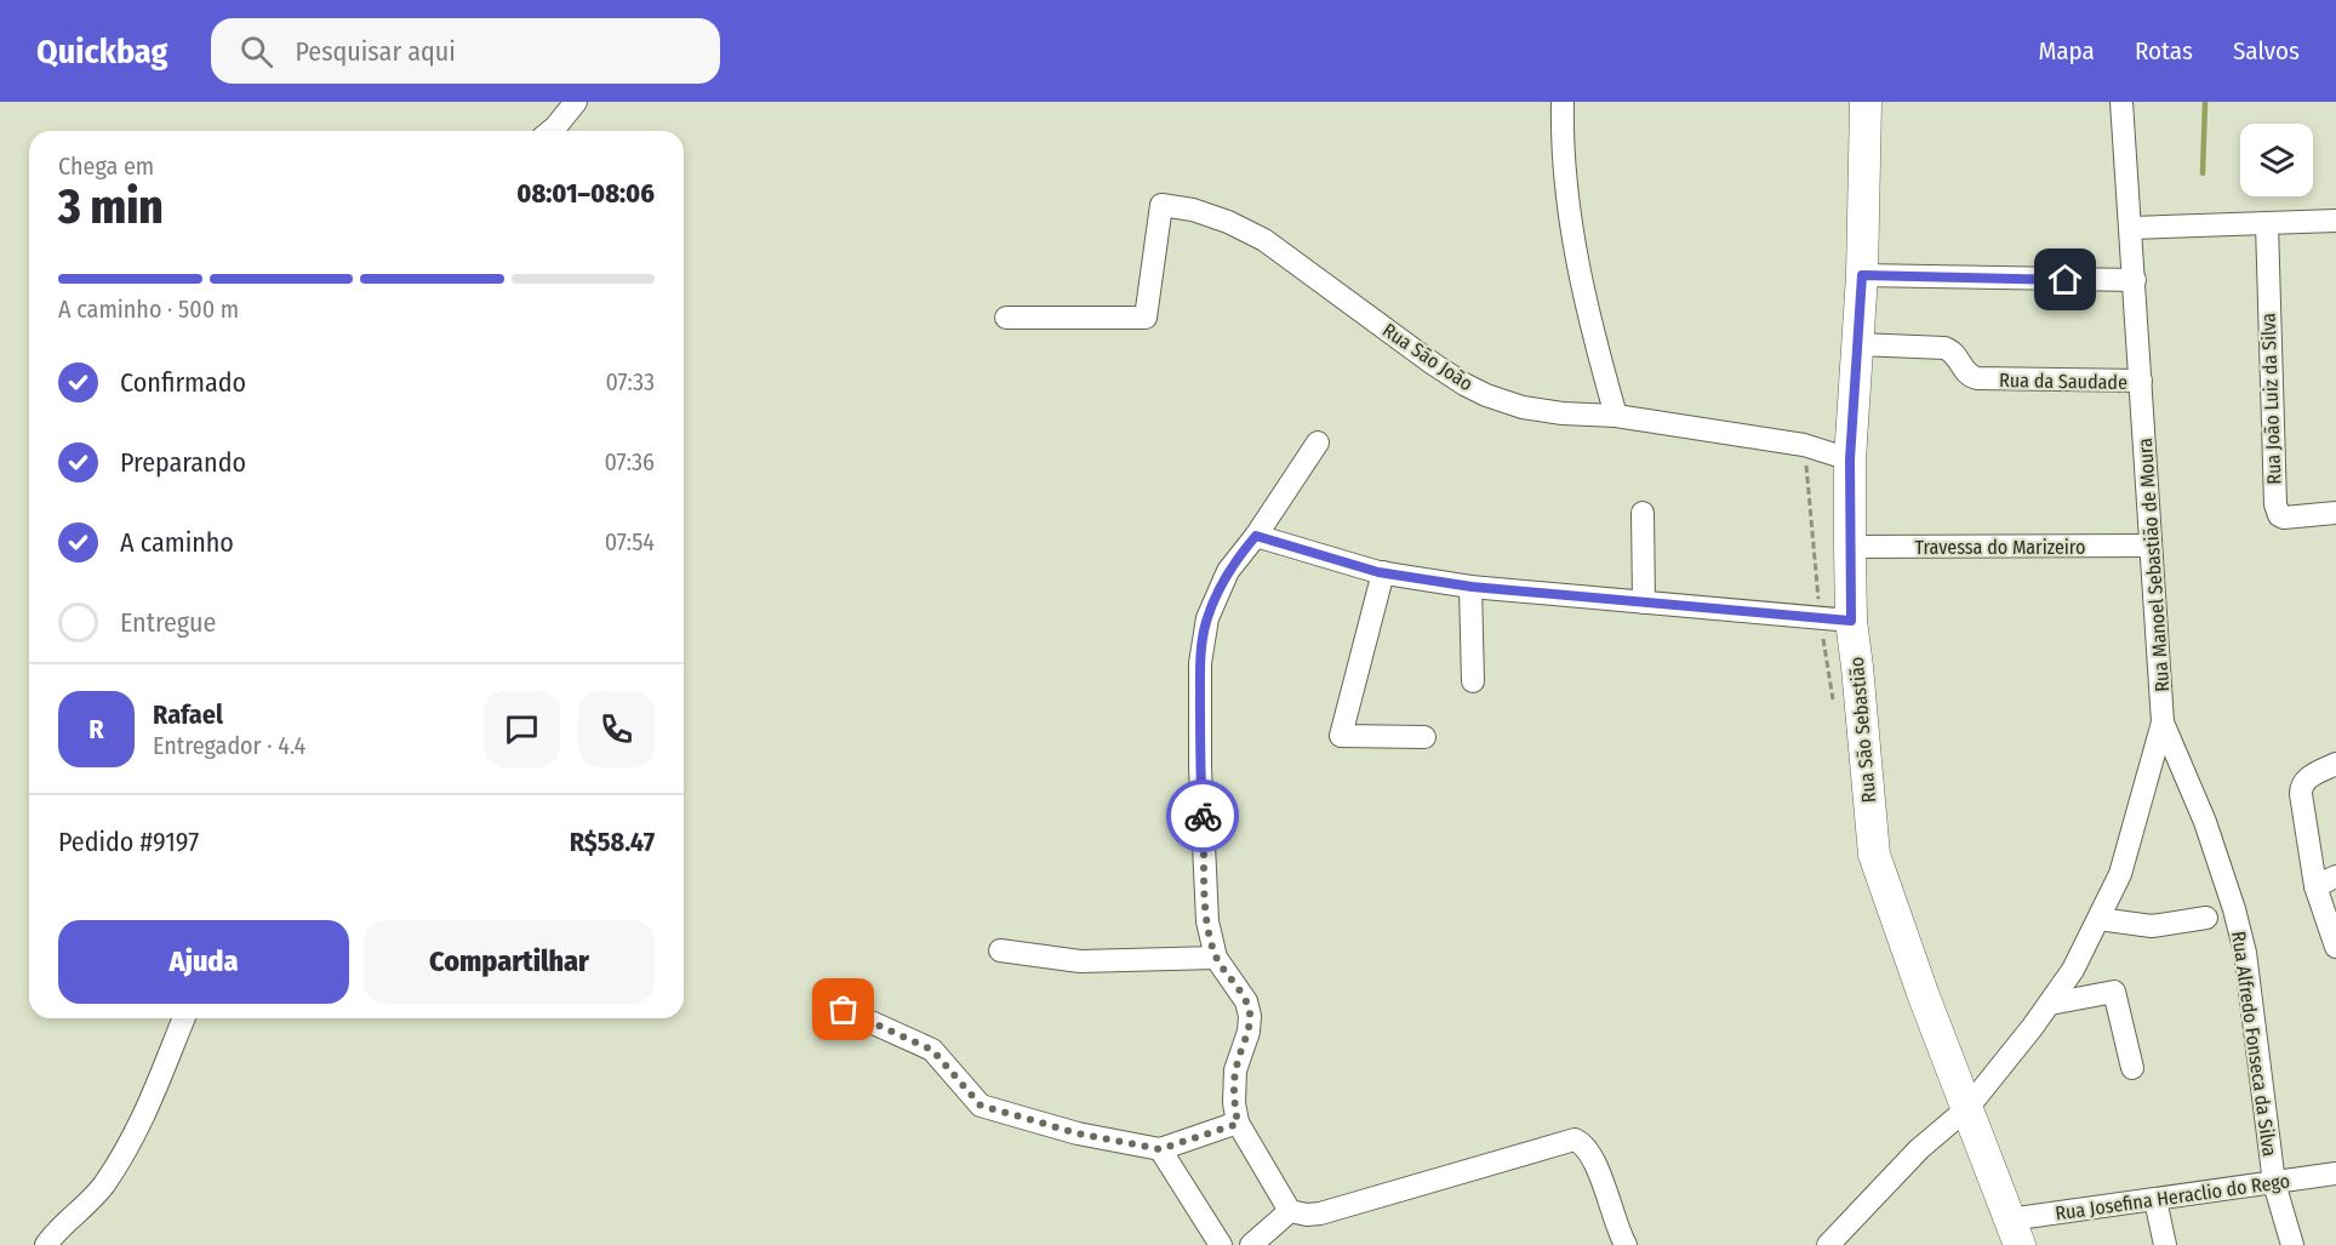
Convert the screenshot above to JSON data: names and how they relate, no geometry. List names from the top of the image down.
{
  "streets": {
    "street": [
      "Rua São João",
      "Rua da Saudade",
      "Rua João Luiz da Silva",
      "Travessa do Marizeiro",
      "Rua Manoel Sebastião de Moura",
      "Rua São Sebastião",
      "Rua Alfredo Fonseca da Silva",
      "Rua Josefina Heraclio do Rego"
    ]
  },
  "crossings": [
    ["Rua São João", "Rua São Sebastião"],
    ["Rua da Saudade", "Rua Manoel Sebastião de Moura"],
    ["Rua da Saudade", "Rua São Sebastião"],
    ["Travessa do Marizeiro", "Rua Manoel Sebastião de Moura"],
    ["Travessa do Marizeiro", "Rua São Sebastião"],
    ["Rua Manoel Sebastião de Moura", "Rua São Sebastião"],
    ["Rua Manoel Sebastião de Moura", "Rua Alfredo Fonseca da Silva"],
    ["Rua São Sebastião", "Rua Josefina Heraclio do Rego"],
    ["Rua Alfredo Fonseca da Silva", "Rua Josefina Heraclio do Rego"]
  ],
  "page": {
    "header": "Quickbag",
    "search": "Pesquisar aqui",
    "nav": ["Mapa", "Rotas", "Salvos"],
    "heading": ["3 min", "Chega em", "08:01–08:06"],
    "panel": [
      "Rafael",
      "Entregador · 4.4",
      "Pedido #9197",
      "R$58.47"
    ],
    "bar": "A caminho · 500 m",
    "list": [
      ["Confirmado", "07:33"],
      ["Preparando", "07:36"],
      ["A caminho", "07:54"],
      "Entregue"
    ],
    "round": "R",
    "buttons": ["Ajuda", "Compartilhar"]
  }
}
